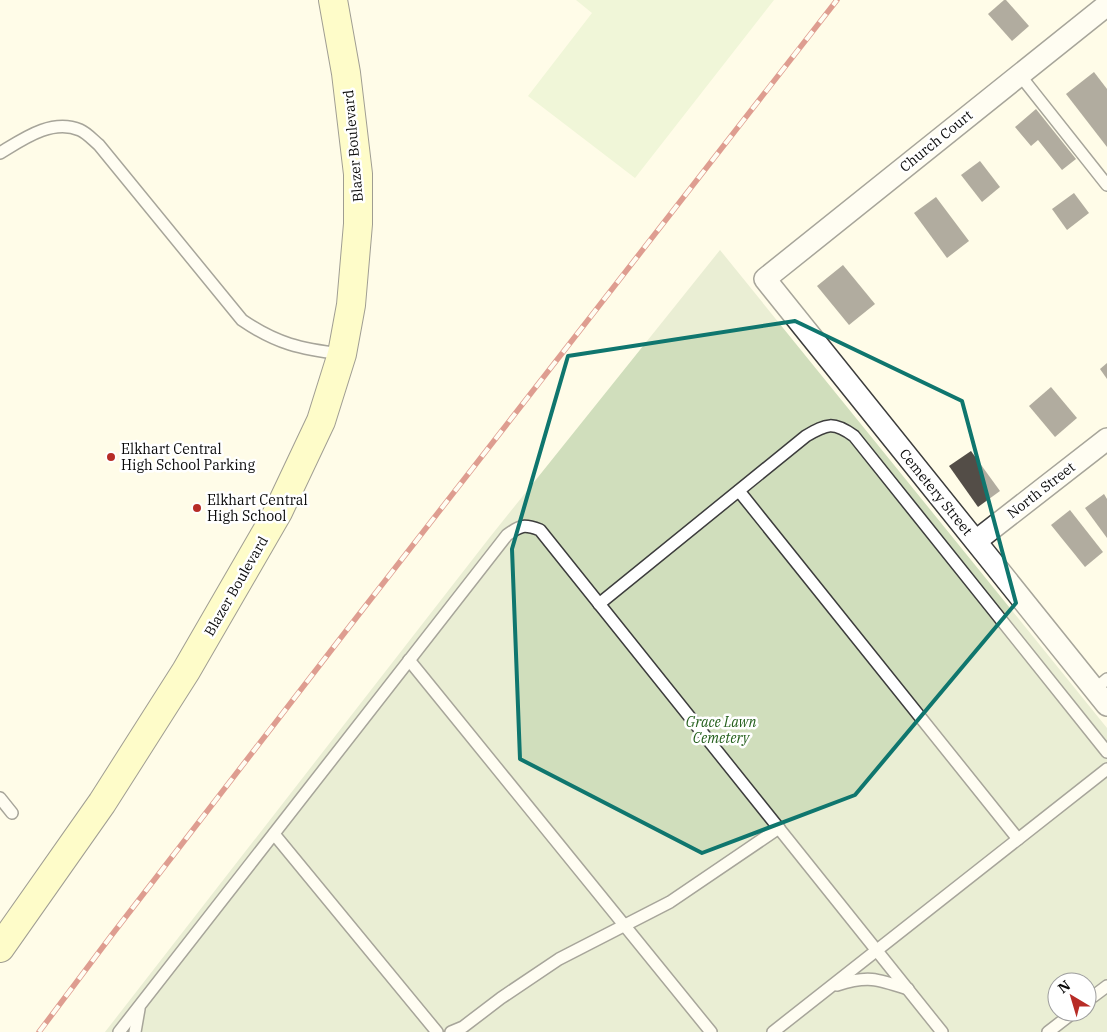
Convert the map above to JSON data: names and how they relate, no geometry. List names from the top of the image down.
{
  "streets": {
    "main road": ["Blazer Boulevard"],
    "street": ["Church Court", "North Street", "Cemetery Street"]
  },
  "crossings": [
    ["Church Court", "Cemetery Street"],
    ["North Street", "Cemetery Street"]
  ],
  "parks": ["Grace Lawn Cemetery"],
  "places": ["Elkhart Central High School Parking", "Elkhart Central High School"],
  "north": "top left"
}
